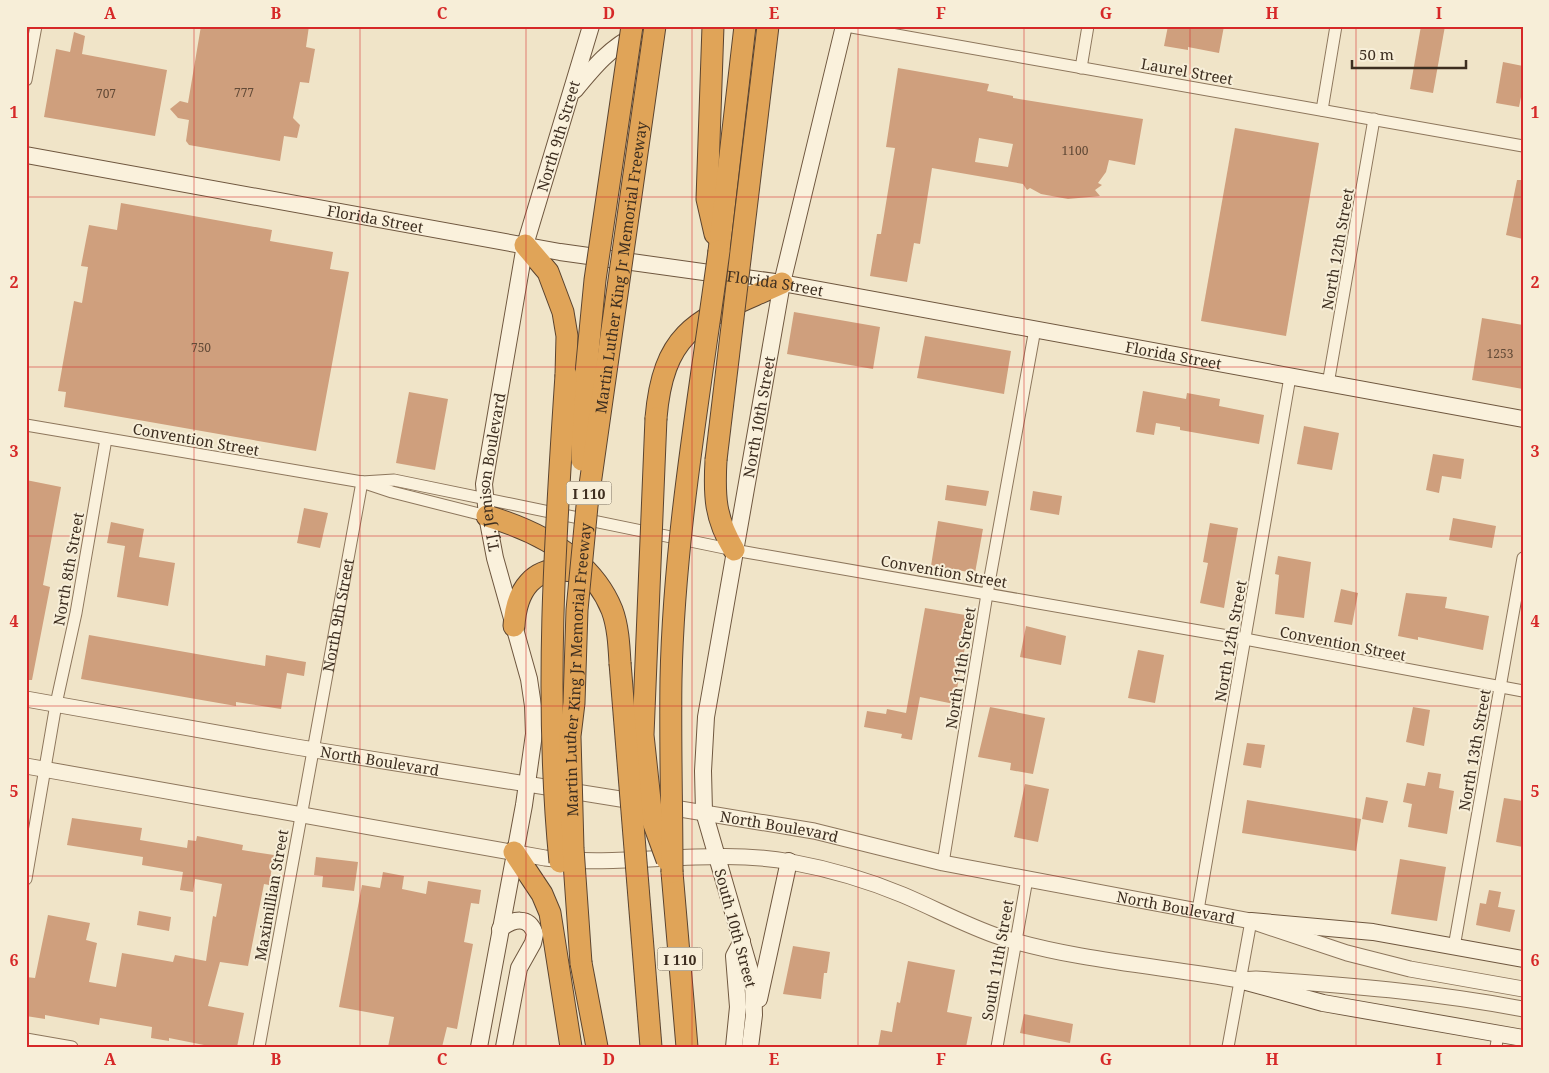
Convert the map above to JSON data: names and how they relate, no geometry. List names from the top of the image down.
{
  "streets": {
    "highway": ["Martin Luther King Jr Memorial Freeway", "I 110"],
    "main road": [
      "North 9th Street",
      "Florida Street",
      "North 10th Street",
      "T.J. Jemison Boulevard",
      "South 10th Street"
    ],
    "street": [
      "Laurel Street",
      "North 12th Street",
      "Convention Street",
      "North 8th Street",
      "North 11th Street",
      "North 13th Street",
      "North Boulevard",
      "Maximillian Street",
      "South 11th Street"
    ]
  },
  "crossings": [
    ["Laurel Street", "North 12th Street"],
    ["Laurel Street", "North 10th Street"],
    ["North 9th Street", "Florida Street"],
    ["North 9th Street", "Convention Street"],
    ["North 9th Street", "T.J. Jemison Boulevard"],
    ["North 9th Street", "North Boulevard"],
    ["North 9th Street", "Maximillian Street"],
    ["Florida Street", "North 12th Street"],
    ["Florida Street", "North 10th Street"],
    ["Florida Street", "T.J. Jemison Boulevard"],
    ["Florida Street", "North 11th Street"],
    ["North 12th Street", "Convention Street"],
    ["North 12th Street", "North Boulevard"],
    ["North 10th Street", "Convention Street"],
    ["North 10th Street", "North Boulevard"],
    ["North 10th Street", "South 10th Street"],
    ["Convention Street", "T.J. Jemison Boulevard"],
    ["Convention Street", "North 8th Street"],
    ["Convention Street", "North 11th Street"],
    ["Convention Street", "North 13th Street"],
    ["T.J. Jemison Boulevard", "North Boulevard"],
    ["North 8th Street", "North Boulevard"],
    ["North 11th Street", "North Boulevard"],
    ["North Boulevard", "Maximillian Street"],
    ["North Boulevard", "South 10th Street"],
    ["North Boulevard", "South 11th Street"]
  ],
  "house_numbers": [
    "777",
    "707",
    "1100",
    "750",
    "1253"
  ],
  "scale_bar": "50 m",
  "grid": {
    "columns": [
      "A",
      "B",
      "C",
      "D",
      "E",
      "F",
      "G",
      "H",
      "I"
    ],
    "rows": [
      "1",
      "2",
      "3",
      "4",
      "5",
      "6"
    ]
  }
}
